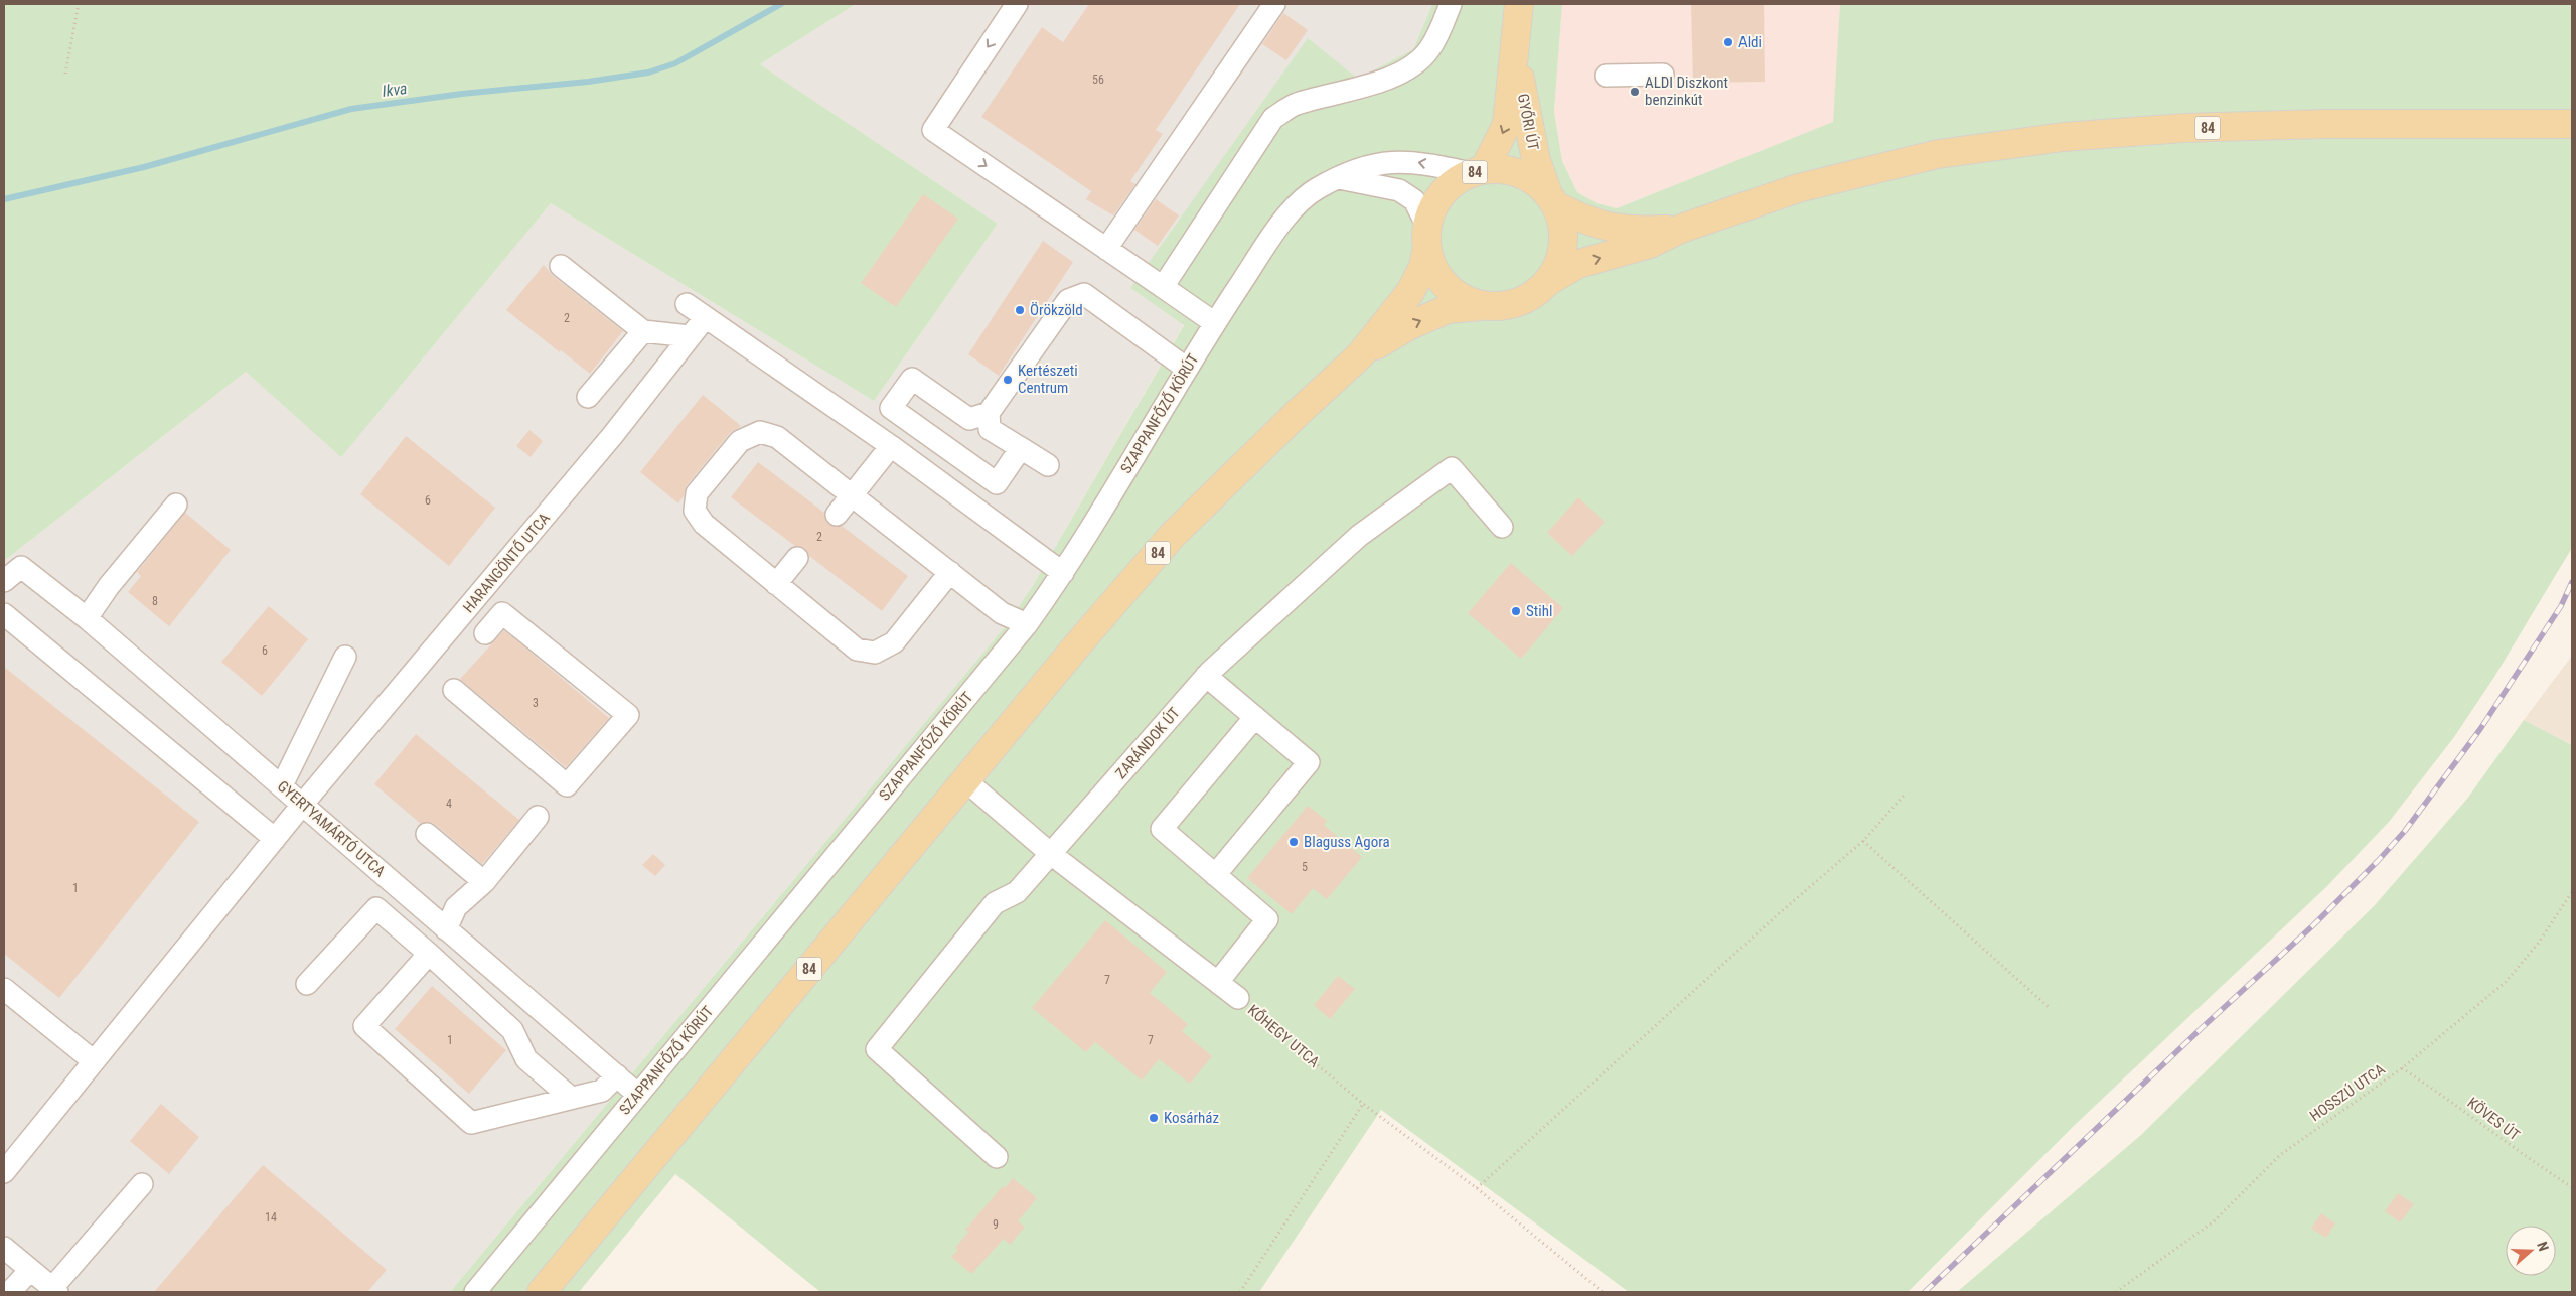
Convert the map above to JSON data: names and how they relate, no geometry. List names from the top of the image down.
{
  "streets": {
    "main road": ["GYŐRI ÚT", "84"],
    "lane": [
      "SZAPPANFŐZŐ KÖRÚT",
      "HARANGÖNTŐ UTCA",
      "ZARÁNDOK ÚT",
      "GYERTYAMÁRTÓ UTCA",
      "KŐHEGY UTCA"
    ],
    "path": ["HOSSZÚ UTCA", "KÖVES ÚT"]
  },
  "crossings": [
    ["GYŐRI ÚT", "84"],
    ["GYŐRI ÚT", "SZAPPANFŐZŐ KÖRÚT"],
    ["84", "SZAPPANFŐZŐ KÖRÚT"],
    ["84", "KŐHEGY UTCA"],
    ["SZAPPANFŐZŐ KÖRÚT", "GYERTYAMÁRTÓ UTCA"],
    ["HARANGÖNTŐ UTCA", "GYERTYAMÁRTÓ UTCA"],
    ["ZARÁNDOK ÚT", "KŐHEGY UTCA"],
    ["HOSSZÚ UTCA", "KÖVES ÚT"]
  ],
  "one_way": ["GYŐRI ÚT"],
  "water": ["Ikva"],
  "places": [
    "Aldi",
    "ALDI Diszkont benzinkút",
    "Örökzöld",
    "Kertészeti Centrum",
    "Stihl",
    "Blaguss Agora",
    "Kosárház"
  ],
  "house_numbers": [
    "56",
    "2",
    "6",
    "2",
    "8",
    "6",
    "3",
    "4",
    "5",
    "1",
    "7",
    "1",
    "7",
    "14",
    "9"
  ],
  "north": "right"
}
